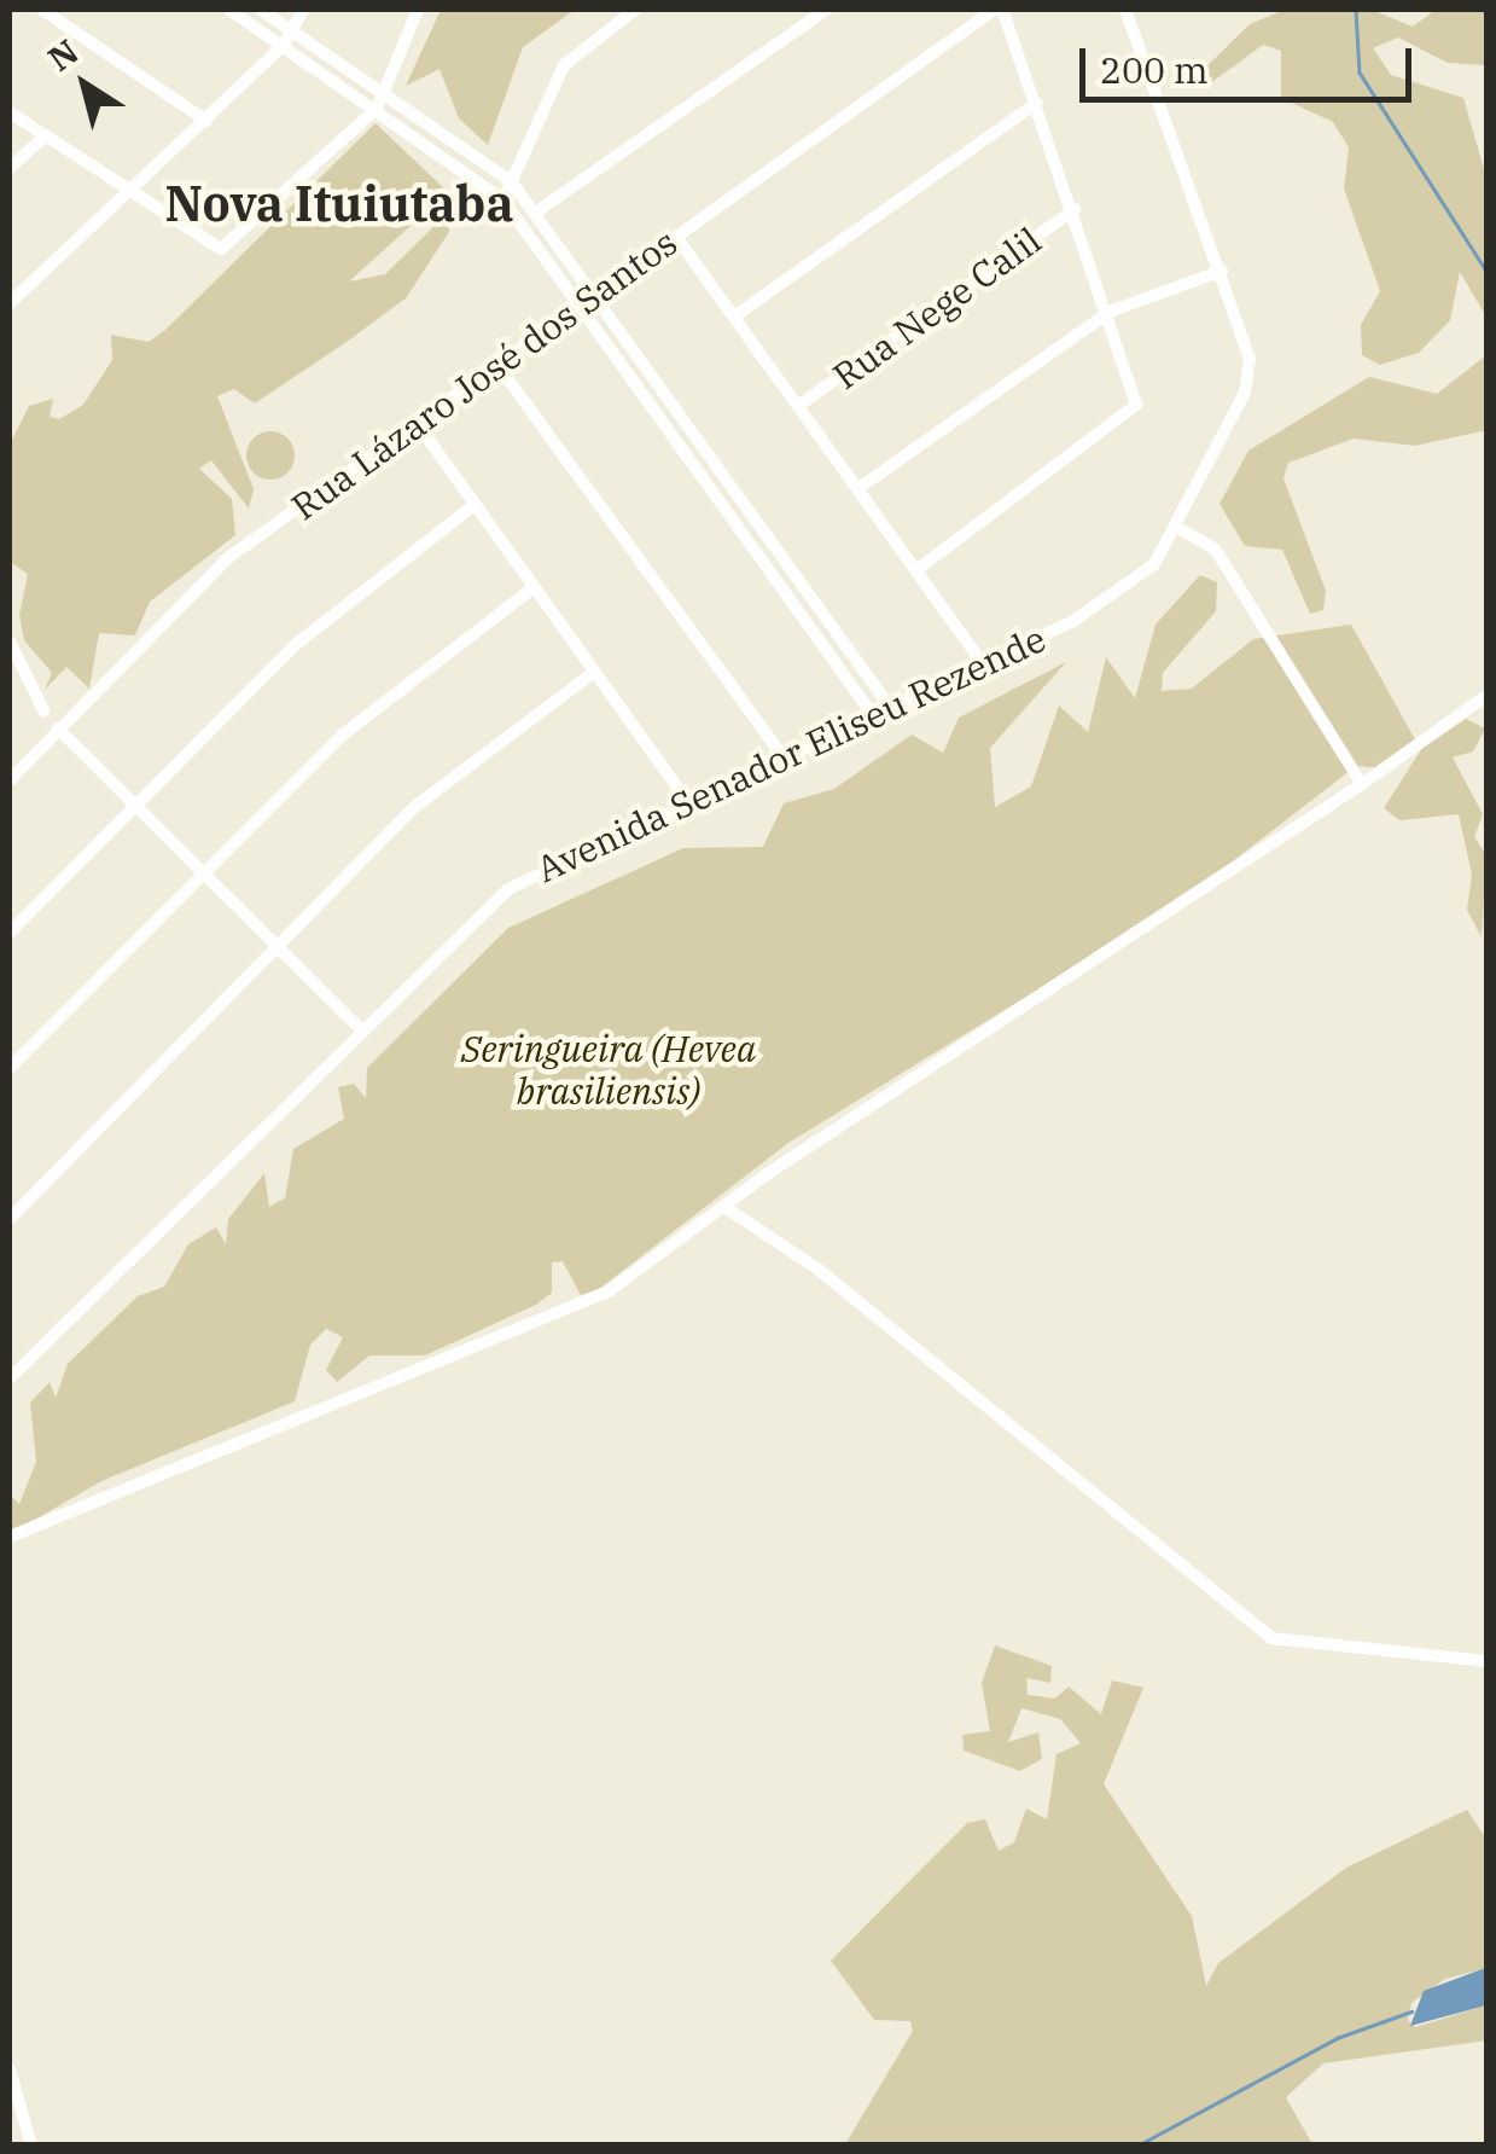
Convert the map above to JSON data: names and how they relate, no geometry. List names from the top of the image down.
{
  "streets": {
    "street": ["Rua Nege Calil", "Rua Lázaro José dos Santos", "Avenida Senador Eliseu Rezende"]
  },
  "districts": ["Nova Ituiutaba"],
  "parks": ["Seringueira (Hevea brasiliensis)"],
  "scale_bar": "200 m",
  "north": "top left"
}
